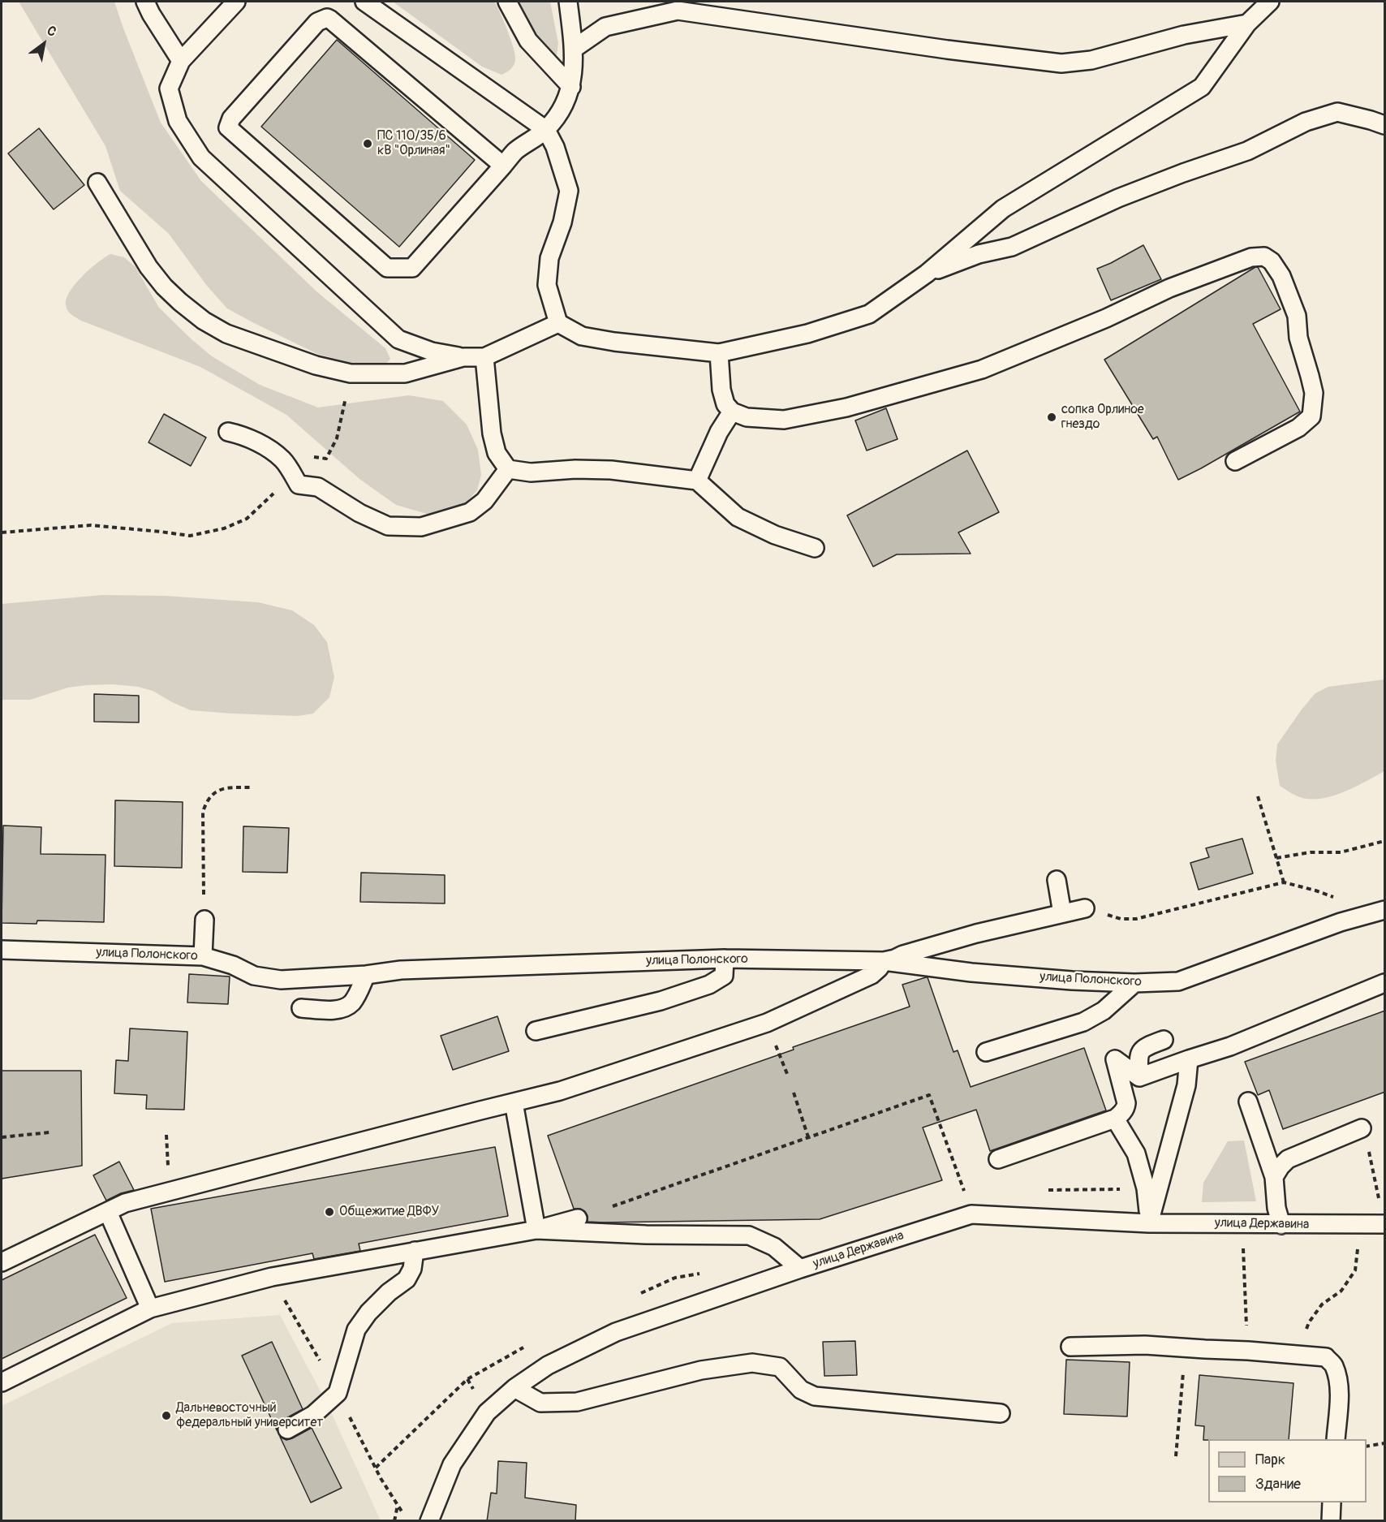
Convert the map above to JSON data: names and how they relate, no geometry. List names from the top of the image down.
{
  "streets": {
    "lane": ["улица Полонского", "улица Державина"]
  },
  "places": [
    "ПС 110/35/6 кВ \"Орлиная\"",
    "сопка Орлиное гнездо",
    "Общежитие ДВФУ",
    "Дальневосточный федеральный университет"
  ],
  "legend": ["Парк", "Здание"],
  "north": "top right"
}
